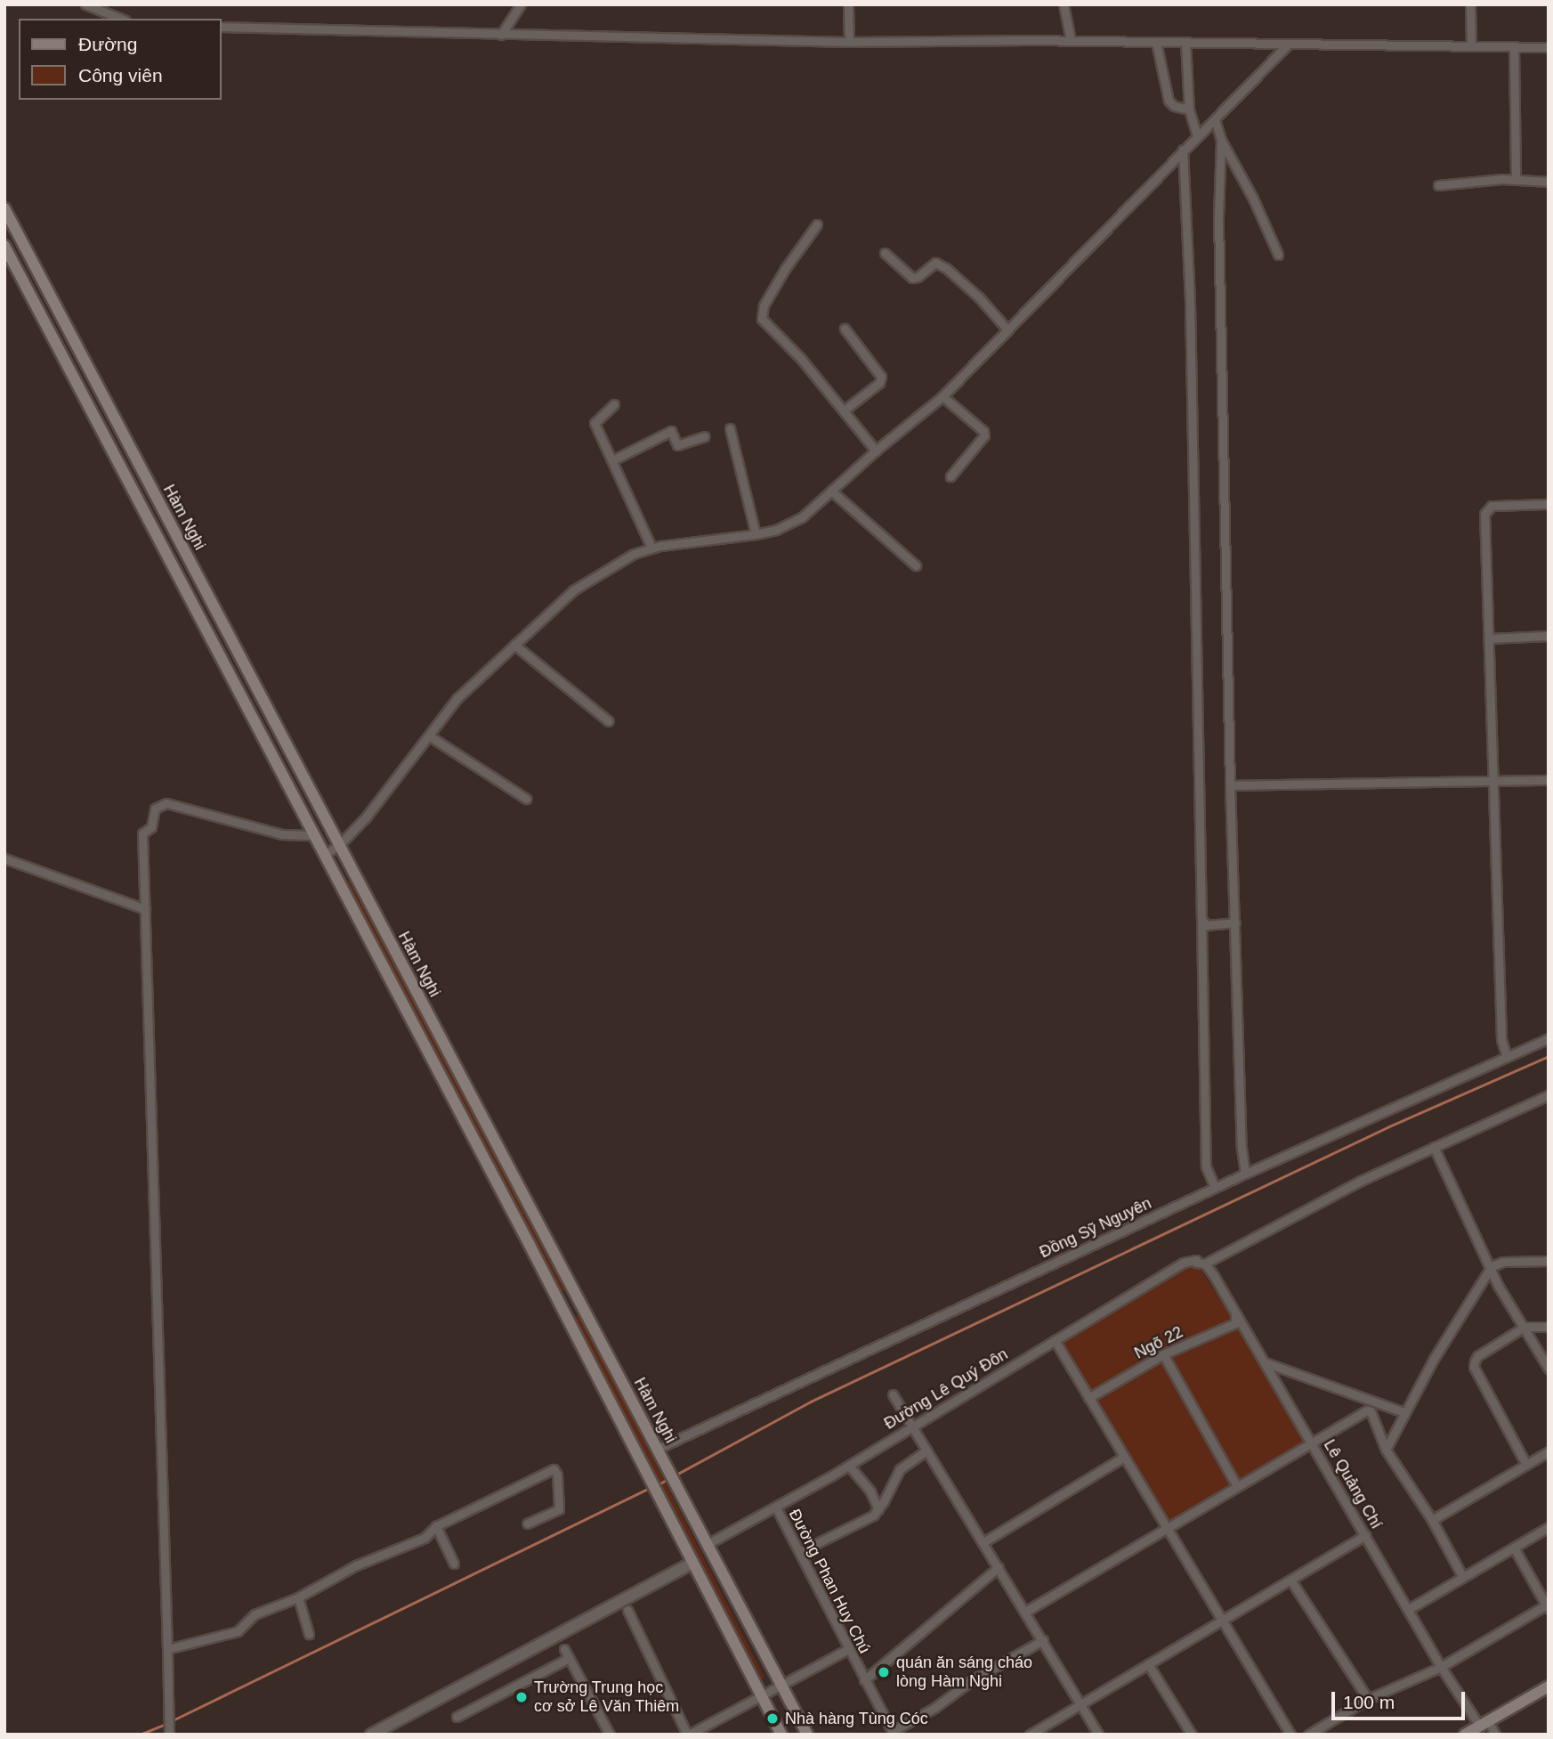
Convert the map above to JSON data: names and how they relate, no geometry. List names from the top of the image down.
{
  "streets": {
    "main road": ["Hàm Nghi"],
    "street": [
      "Đồng Sỹ Nguyên",
      "Ngõ 22",
      "Đường Lê Quý Đôn",
      "Lê Quảng Chí",
      "Đường Phan Huy Chú"
    ]
  },
  "crossings": [
    ["Hàm Nghi", "Đồng Sỹ Nguyên"],
    ["Hàm Nghi", "Đường Lê Quý Đôn"],
    ["Ngõ 22", "Lê Quảng Chí"],
    ["Đường Lê Quý Đôn", "Lê Quảng Chí"],
    ["Đường Lê Quý Đôn", "Đường Phan Huy Chú"]
  ],
  "places": ["quán ăn sáng cháo lòng Hàm Nghi", "Trường Trung học cơ sở Lê Văn Thiêm", "Nhà hàng Tùng Cóc"],
  "legend": ["Đường", "Công viên"],
  "scale_bar": "100 m"
}
